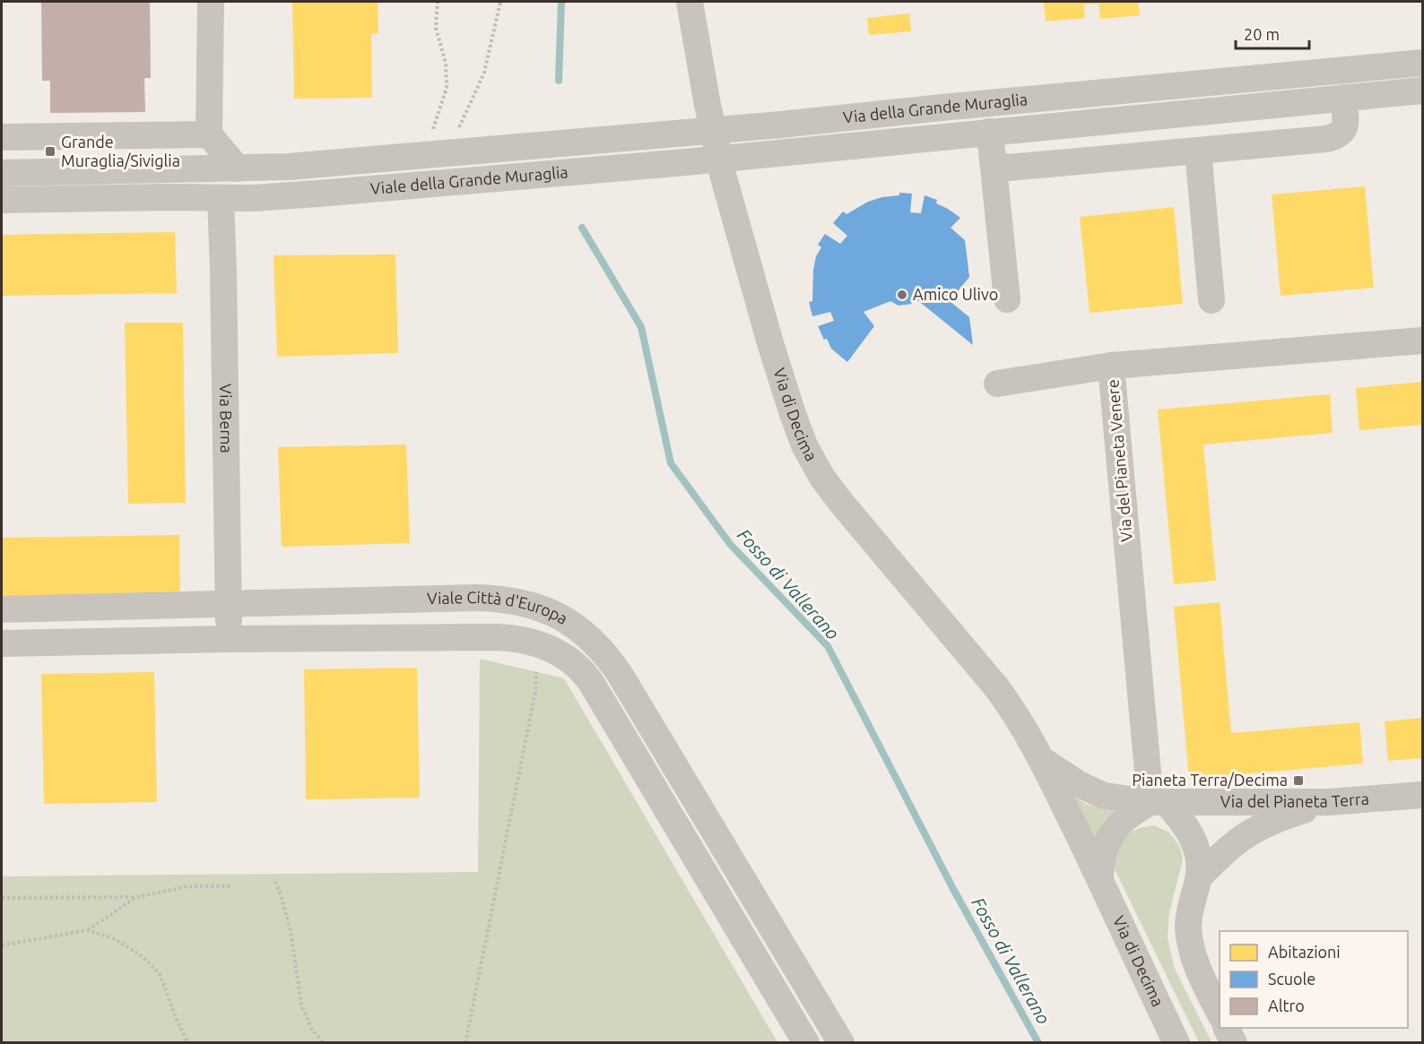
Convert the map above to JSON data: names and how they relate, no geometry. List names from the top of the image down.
{
  "streets": {
    "street": [
      "Via della Grande Muraglia",
      "Viale della Grande Muraglia",
      "Via di Decima",
      "Via Berna",
      "Via del Pianeta Venere",
      "Viale Città d'Europa",
      "Via del Pianeta Terra"
    ]
  },
  "crossings": [
    ["Via della Grande Muraglia", "Viale della Grande Muraglia"],
    ["Viale della Grande Muraglia", "Via Berna"],
    ["Via di Decima", "Via del Pianeta Venere"],
    ["Via di Decima", "Via del Pianeta Terra"],
    ["Via Berna", "Viale Città d'Europa"],
    ["Via del Pianeta Venere", "Via del Pianeta Terra"]
  ],
  "water": ["Fosso di Vallerano"],
  "places": {
    "transit": ["Grande Muraglia/Siviglia", "Pianeta Terra/Decima"],
    "other": ["Amico Ulivo"]
  },
  "legend": ["Abitazioni", "Scuole", "Altro"],
  "scale_bar": "20 m"
}
